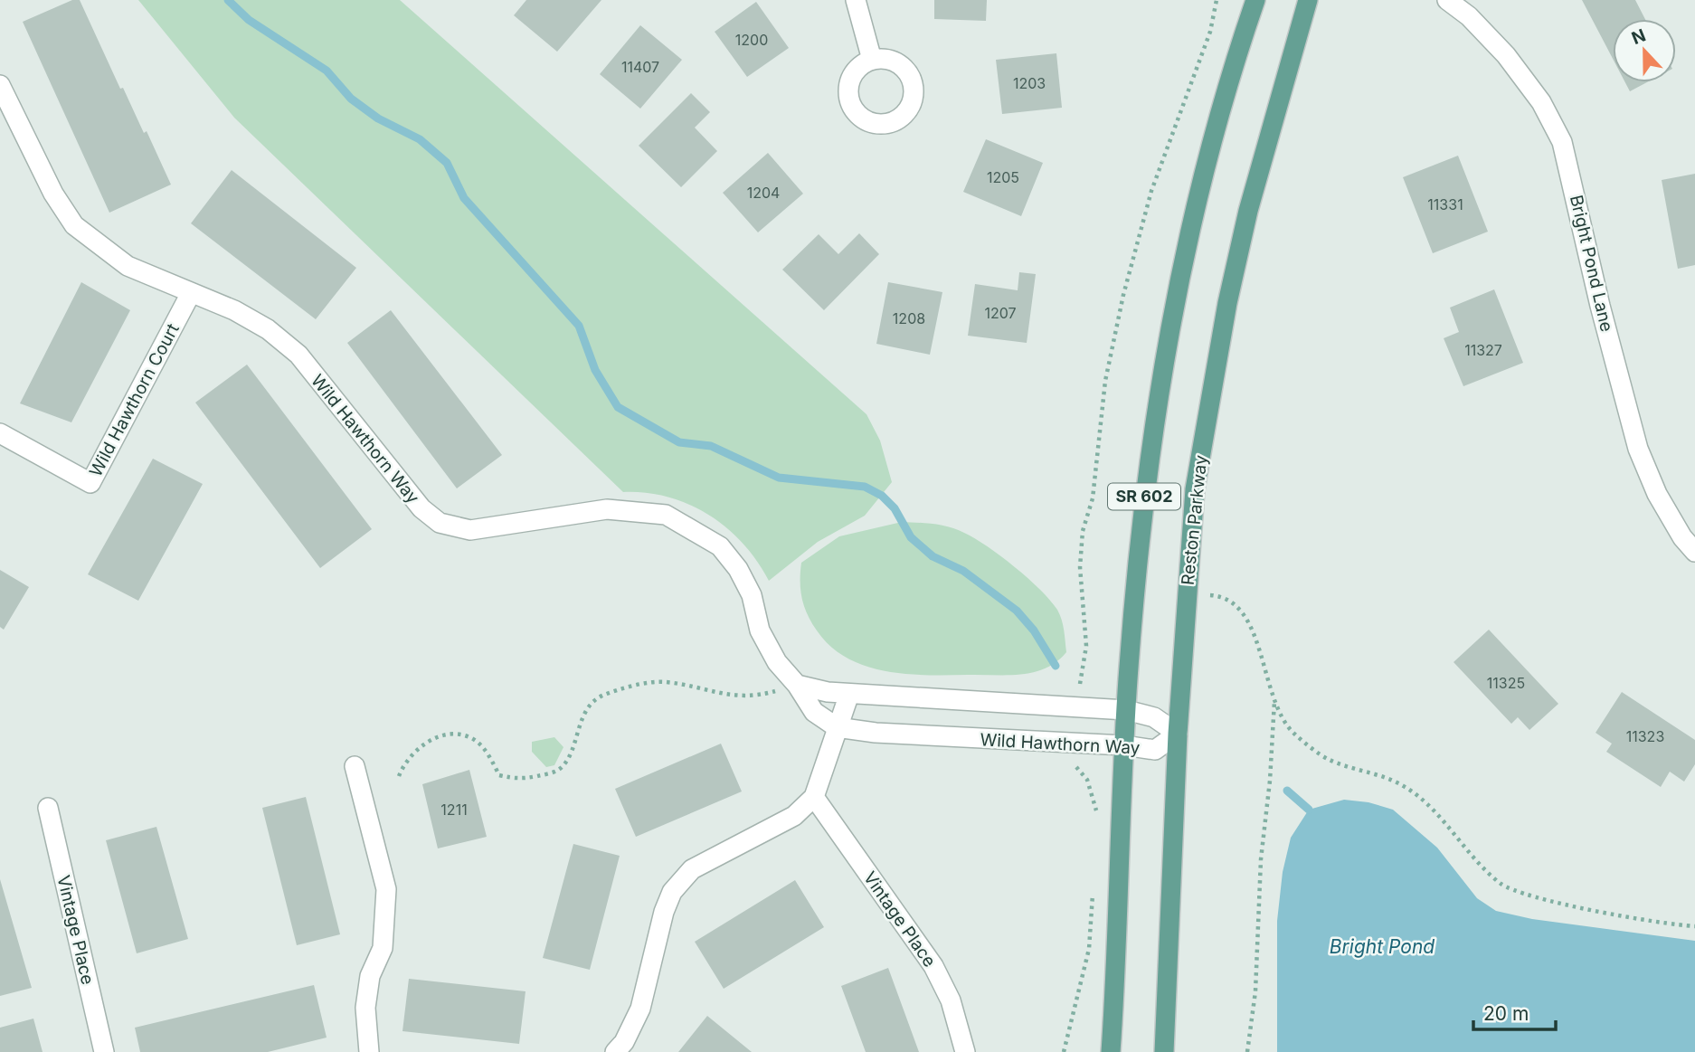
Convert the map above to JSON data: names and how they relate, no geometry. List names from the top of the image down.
{
  "streets": {
    "main road": ["SR 602", "Reston Parkway"],
    "street": [
      "Bright Pond Lane",
      "Wild Hawthorn Court",
      "Wild Hawthorn Way",
      "Vintage Place"
    ]
  },
  "crossings": [
    ["Wild Hawthorn Court", "Wild Hawthorn Way"],
    ["Wild Hawthorn Way", "SR 602"],
    ["Wild Hawthorn Way", "Reston Parkway"]
  ],
  "water": ["Bright Pond"],
  "house_numbers": [
    "1200",
    "11407",
    "1203",
    "1205",
    "1204",
    "11331",
    "1207",
    "1208",
    "11327",
    "11325",
    "11323",
    "1211"
  ],
  "scale_bar": "20 m",
  "north": "top"
}
